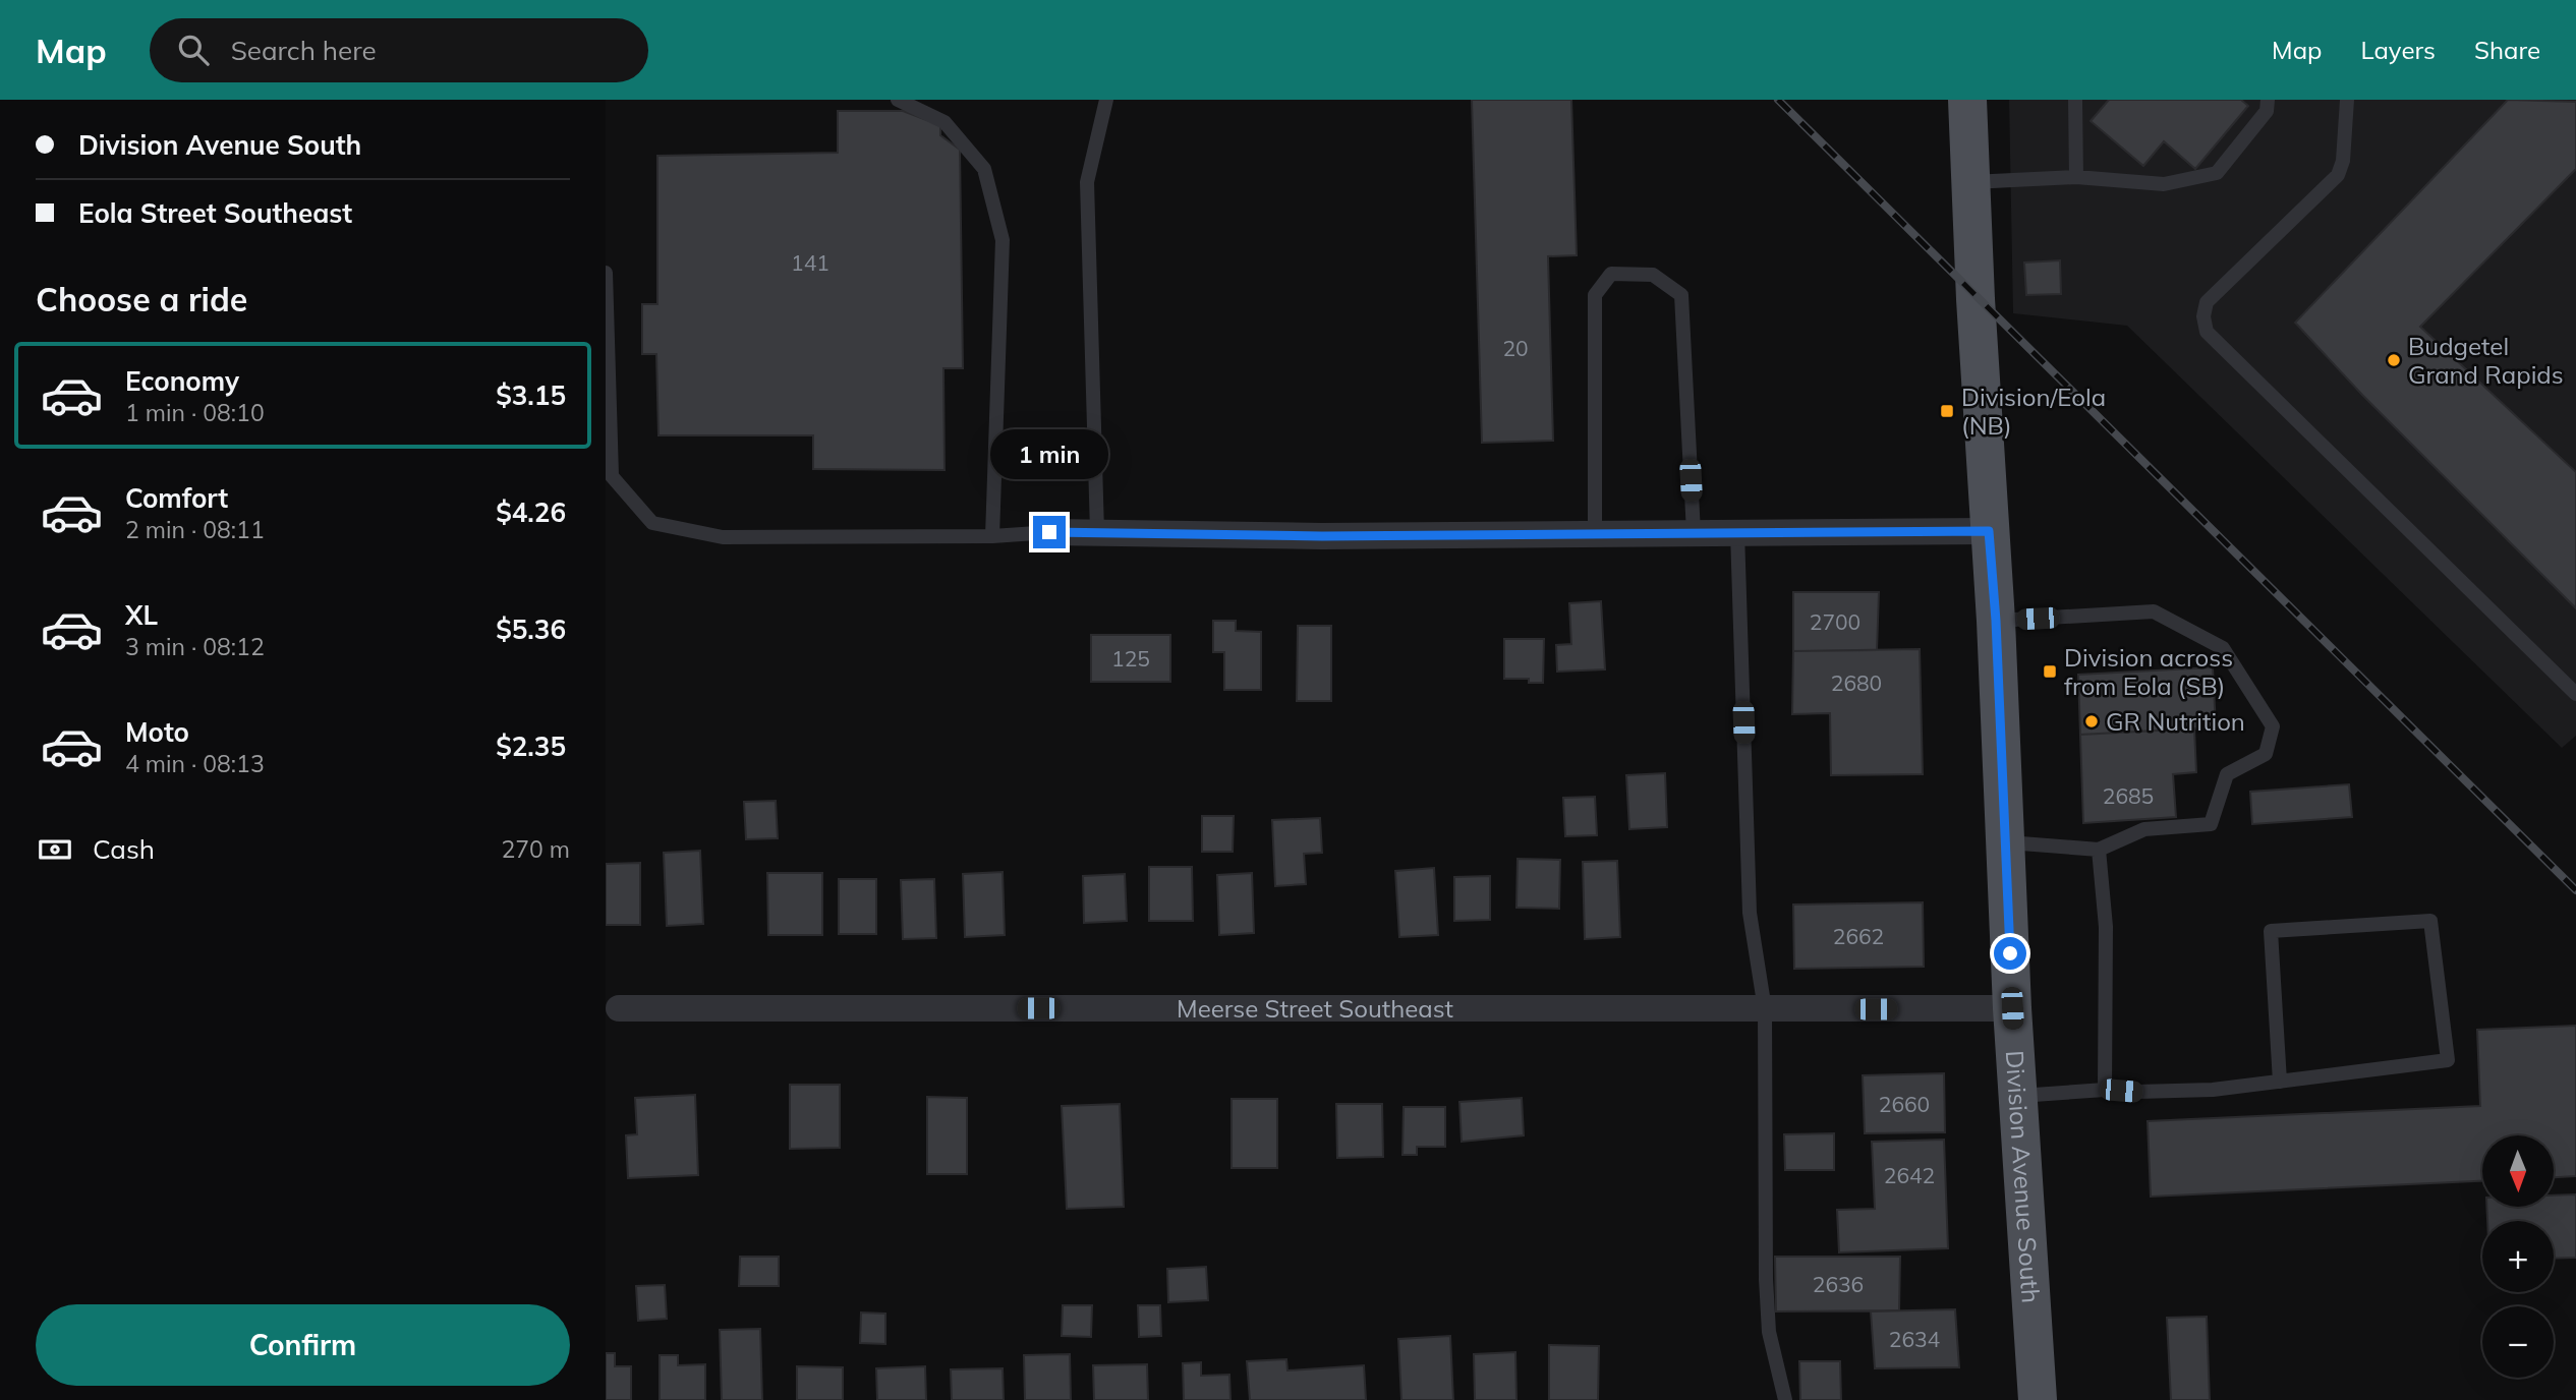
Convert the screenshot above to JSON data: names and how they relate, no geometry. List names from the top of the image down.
{
  "streets": {
    "main road": ["Division Avenue South"],
    "street": ["Meerse Street Southeast"]
  },
  "crossings": [
    ["Meerse Street Southeast", "Division Avenue South"]
  ],
  "places": {
    "other": ["Budgetel Grand Rapids", "GR Nutrition"],
    "transit": ["Division/Eola (NB)", "Division across from Eola (SB)"]
  },
  "house_numbers": [
    "141",
    "20",
    "2700",
    "125",
    "2680",
    "2685",
    "2662",
    "2660",
    "2642",
    "2636",
    "2634"
  ],
  "north": "bottom",
  "page": {
    "header": "Map",
    "search": "Search here",
    "nav": ["Map", "Layers", "Share"],
    "banner": ["Division Avenue South", "Eola Street Southeast"],
    "heading": "Choose a ride",
    "list": [
      {
        "name": "Economy",
        "note": "1 min · 08:10",
        "value": "$3.15"
      },
      {
        "name": "Comfort",
        "note": "2 min · 08:11",
        "value": "$4.26"
      },
      {
        "name": "XL",
        "note": "3 min · 08:12",
        "value": "$5.36"
      },
      {
        "name": "Moto",
        "note": "4 min · 08:13",
        "value": "$2.35"
      }
    ],
    "bubble": "1 min",
    "pay": ["Cash", "270 m"],
    "map_buttons": ["+", "−"],
    "buttons": "Confirm"
  }
}
